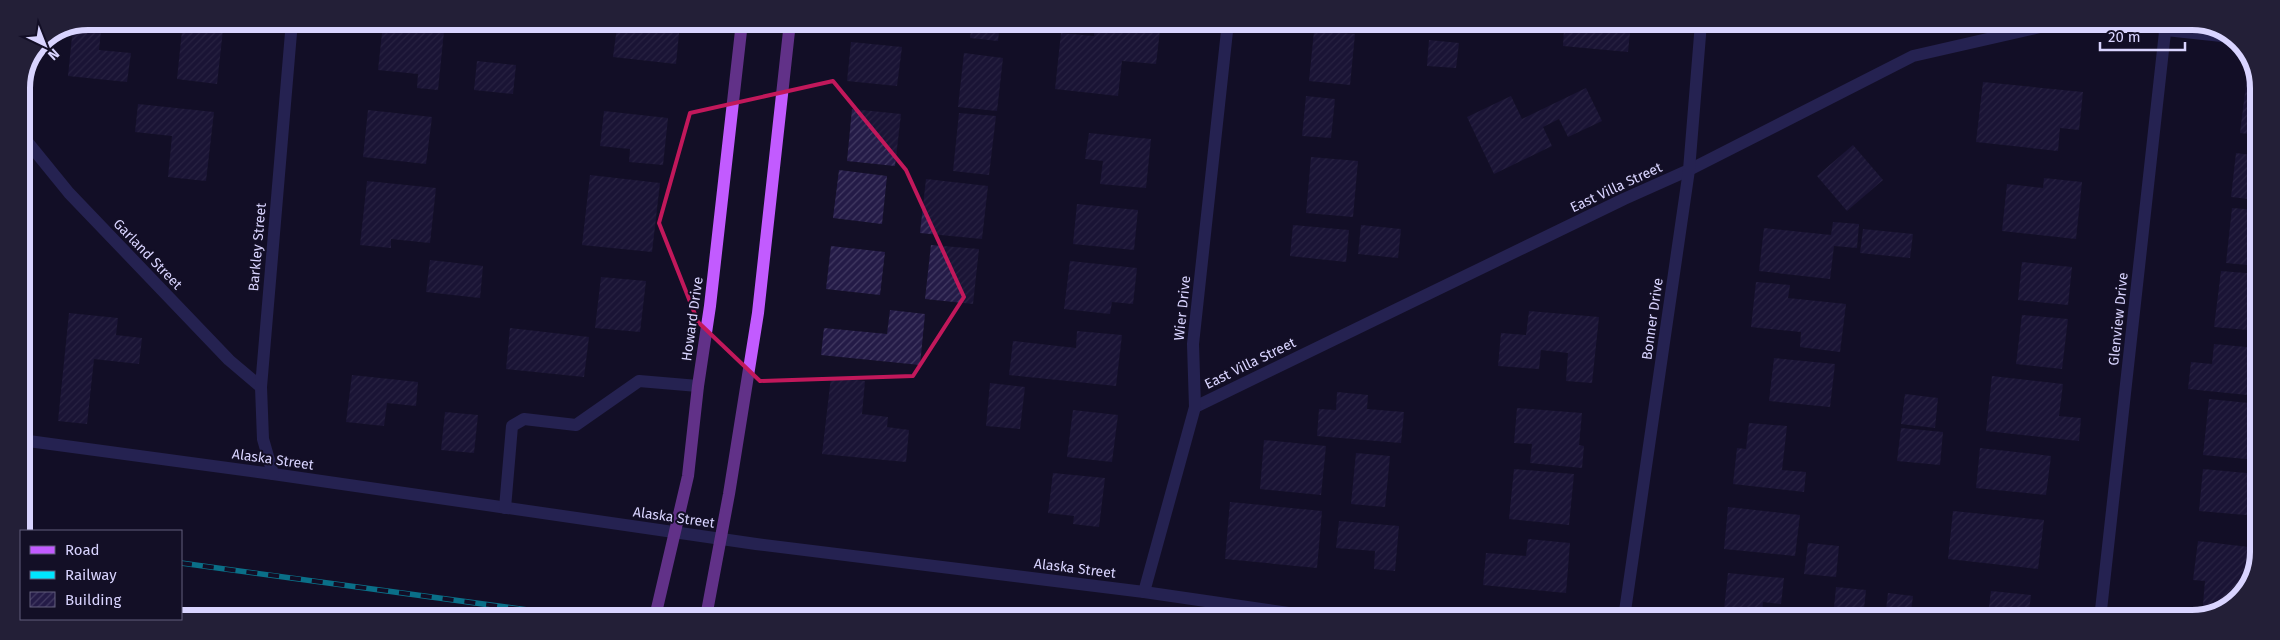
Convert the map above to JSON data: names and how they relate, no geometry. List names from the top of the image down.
{
  "streets": {
    "main road": ["Howard Drive"],
    "street": [
      "East Villa Street",
      "Barkley Street",
      "Garland Street",
      "Wier Drive",
      "Bonner Drive",
      "Glenview Drive",
      "Alaska Street"
    ]
  },
  "crossings": [
    ["East Villa Street", "Wier Drive"],
    ["East Villa Street", "Bonner Drive"],
    ["Barkley Street", "Garland Street"],
    ["Barkley Street", "Alaska Street"],
    ["Wier Drive", "Alaska Street"],
    ["Howard Drive", "Alaska Street"]
  ],
  "legend": ["Road", "Railway", "Building"],
  "scale_bar": "20 m",
  "north": "bottom right"
}
